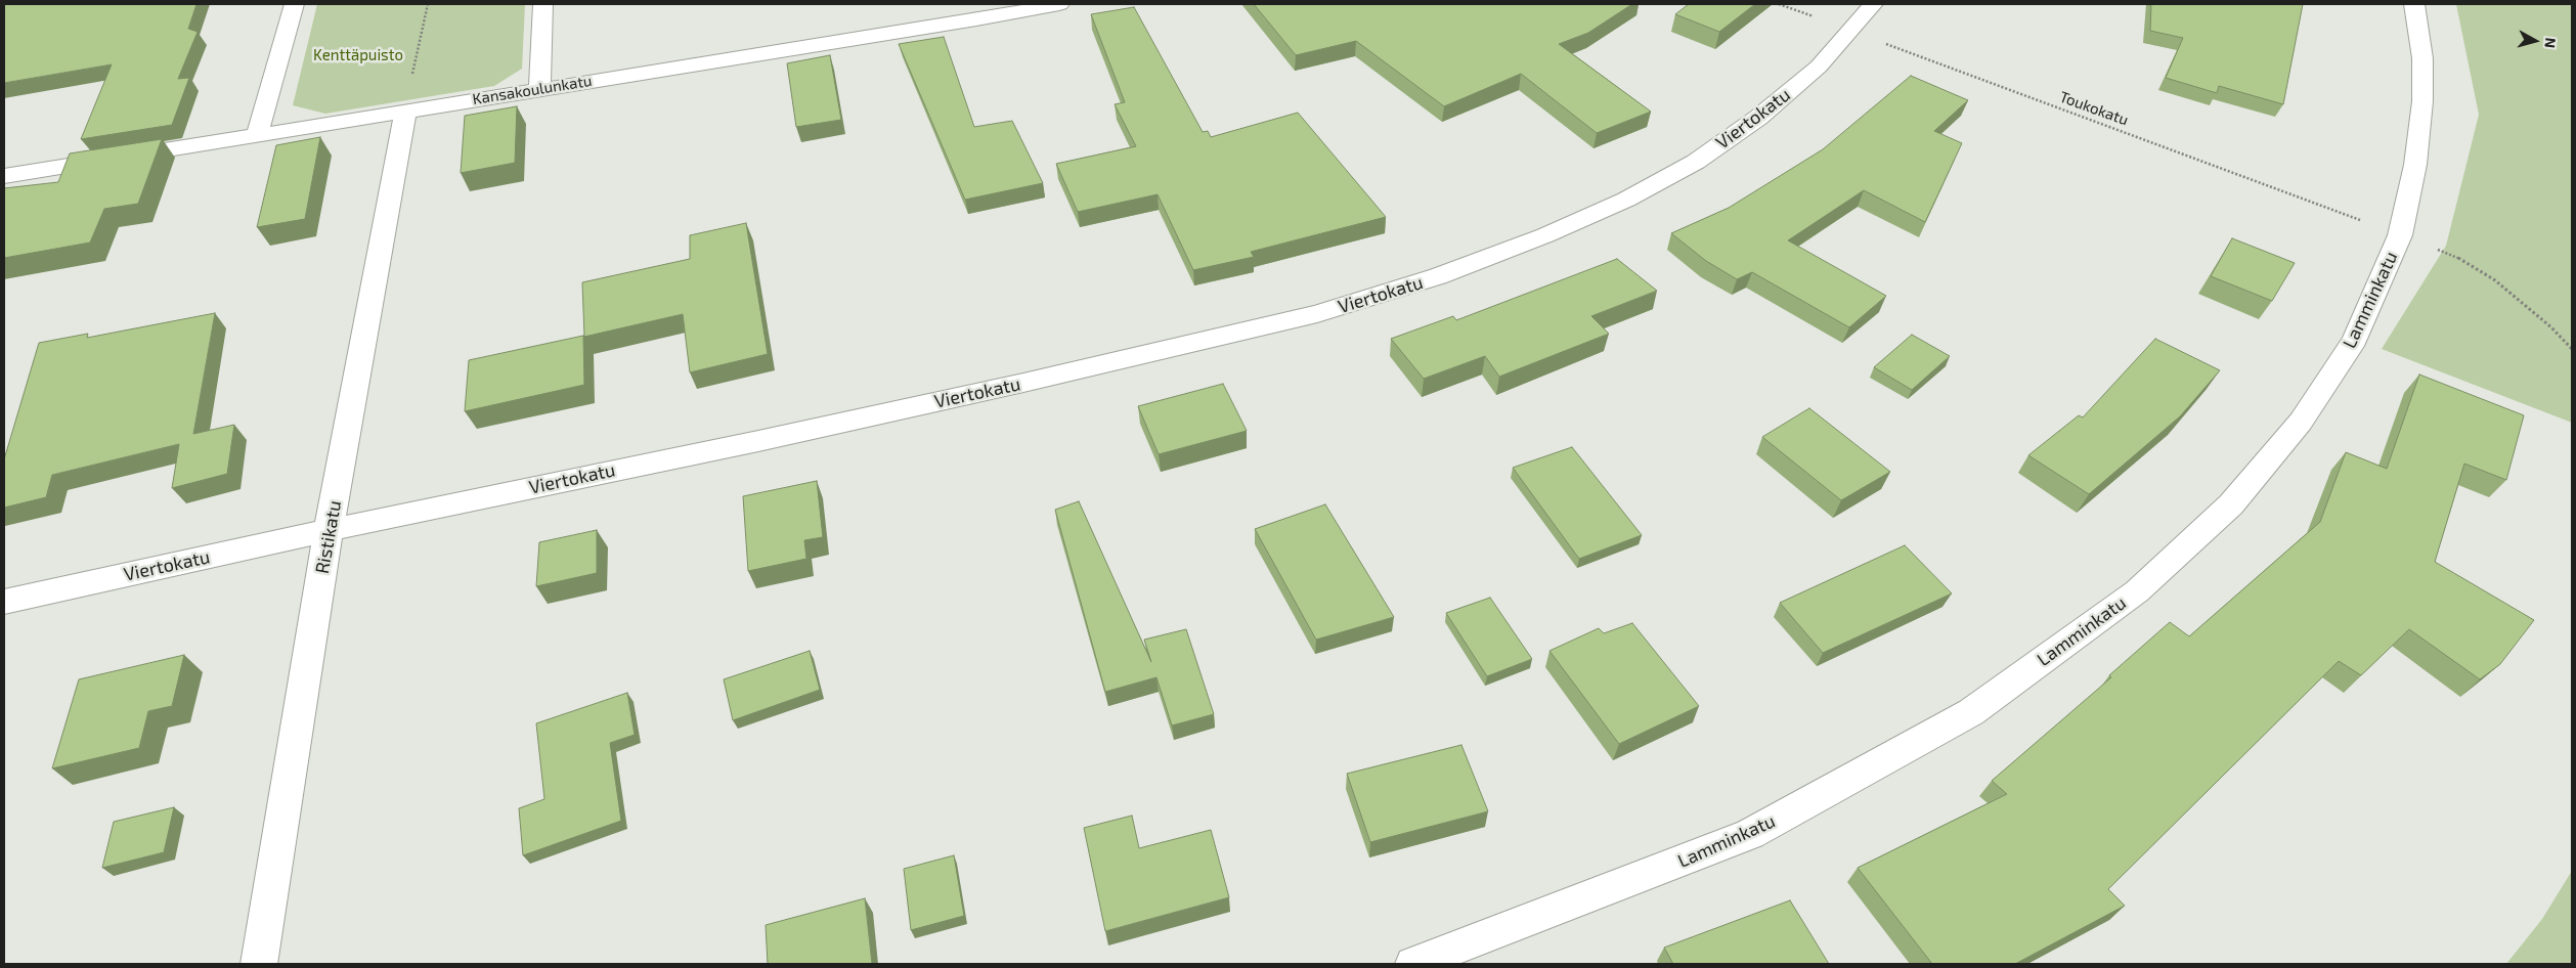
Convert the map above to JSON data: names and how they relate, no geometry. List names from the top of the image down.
{
  "streets": {
    "street": [
      "Kansakoulunkatu",
      "Viertokatu",
      "Lamminkatu",
      "Ristikatu"
    ],
    "path": ["Toukokatu"]
  },
  "crossings": [
    ["Kansakoulunkatu", "Ristikatu"],
    ["Toukokatu", "Viertokatu"],
    ["Toukokatu", "Lamminkatu"],
    ["Viertokatu", "Ristikatu"]
  ],
  "parks": ["Kenttäpuisto"],
  "north": "right"
}
